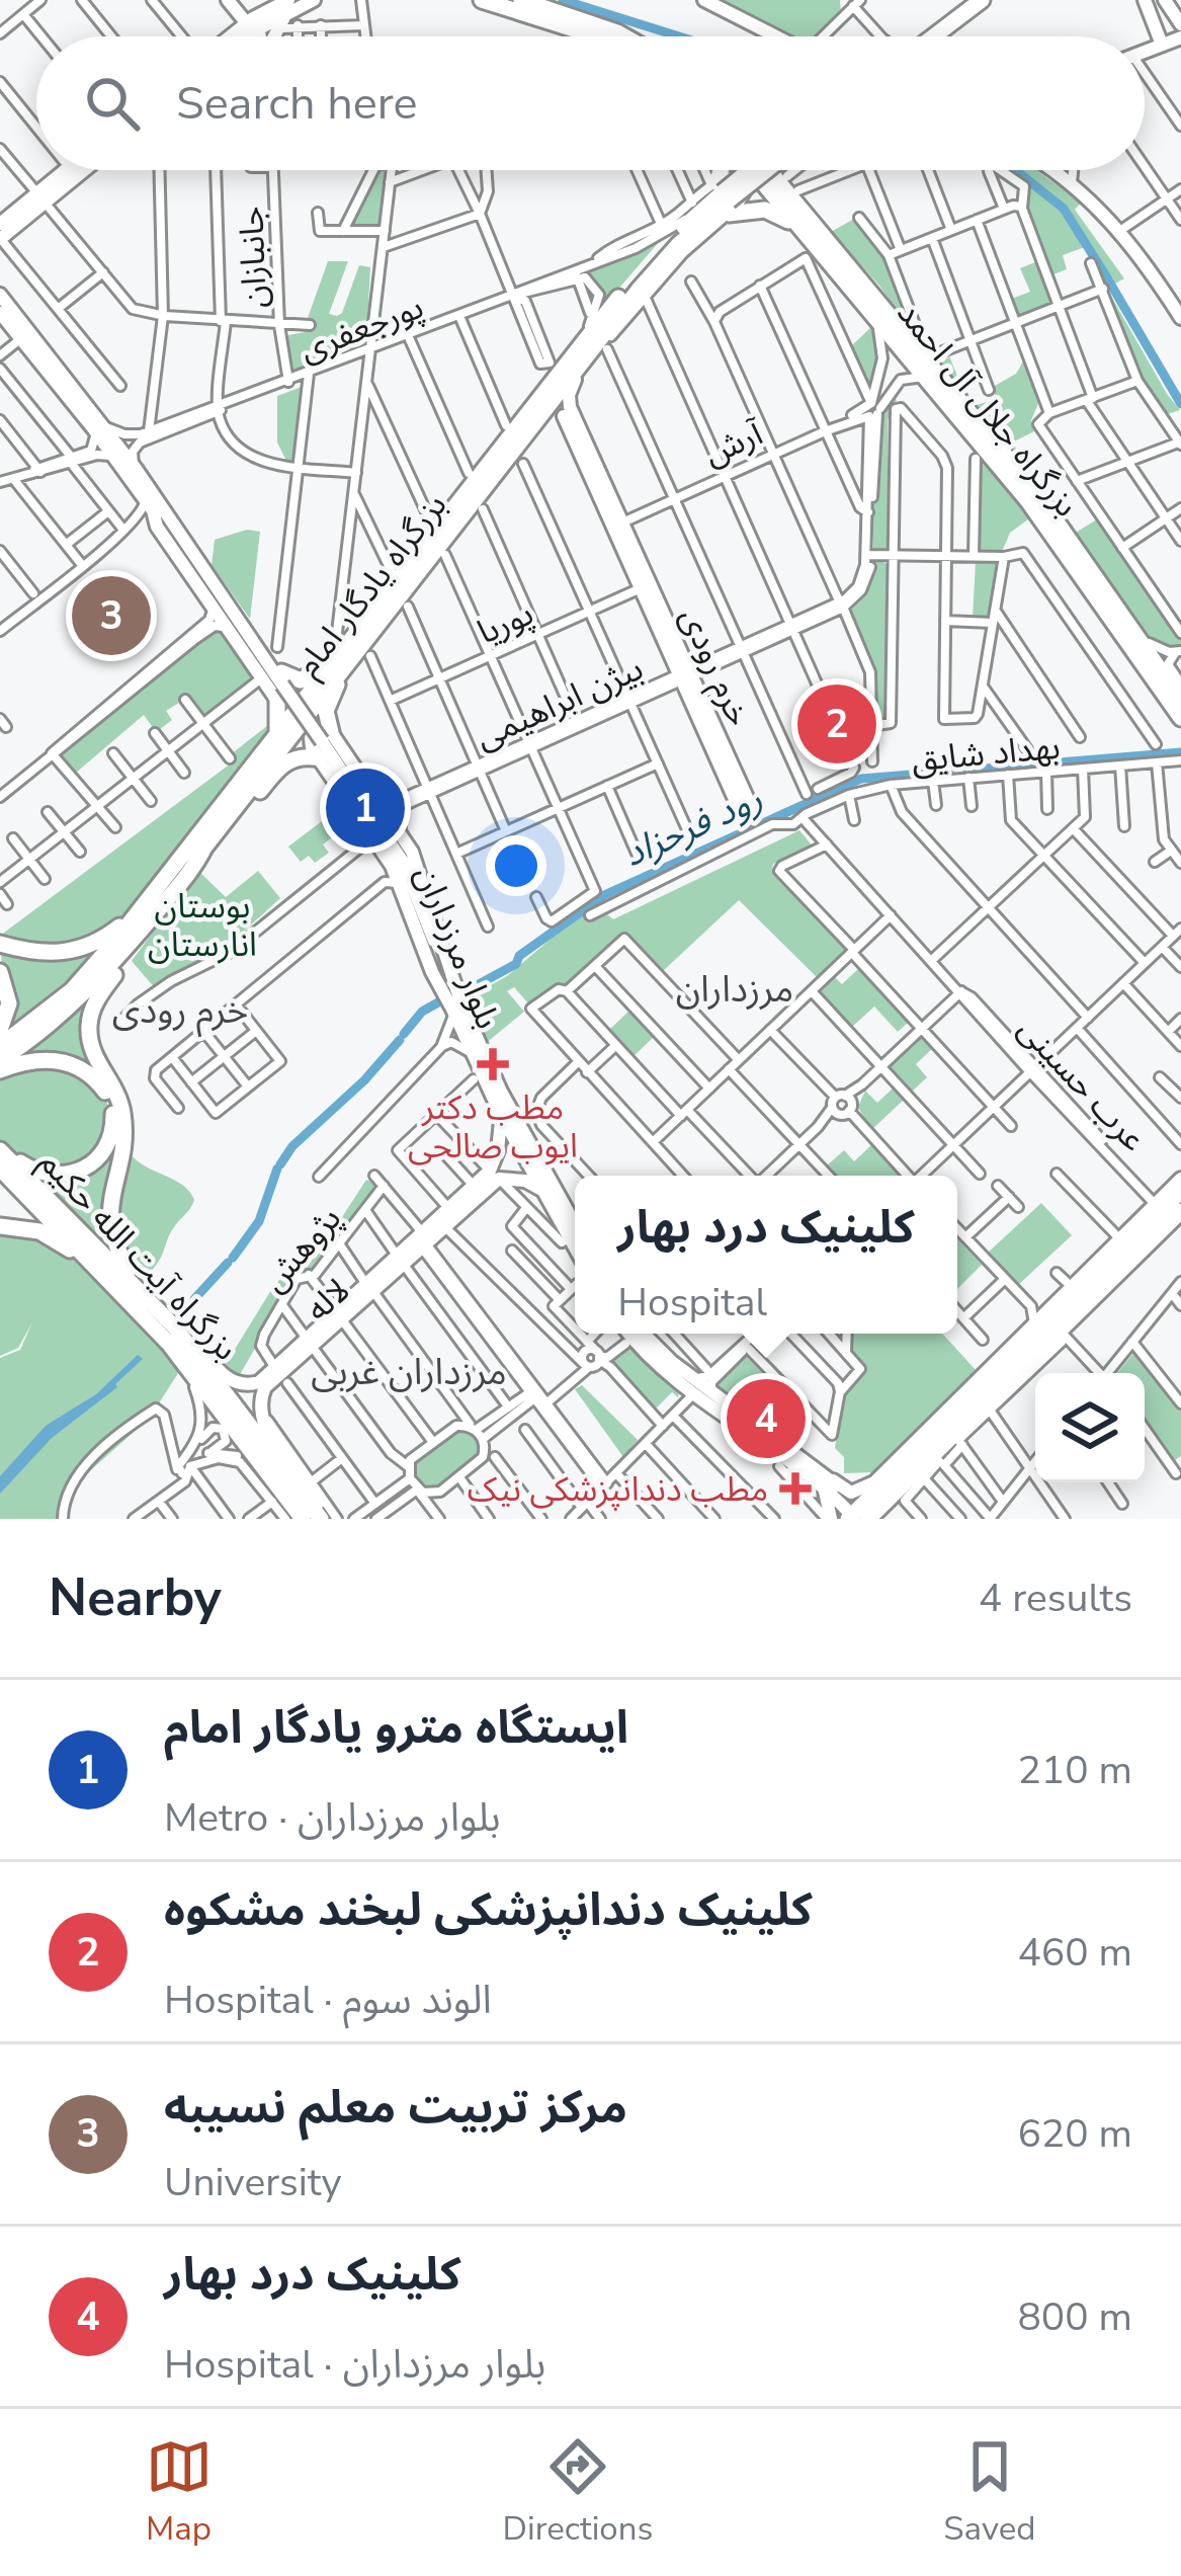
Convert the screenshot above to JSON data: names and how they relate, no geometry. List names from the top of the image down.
{
  "streets": {
    "highway": ["بزرگراه جلال آل احمد", "بزرگراه یادگار امام", "بزرگراه آیت الله حکیم"],
    "main road": ["خرم رودی", "بلوار مرزداران", "لاله"],
    "street": [
      "جانبازان",
      "پورجعفری",
      "آرش",
      "پوریا",
      "بیژن ابراهیمی",
      "بهداد شایق",
      "عرب حسینی",
      "پژوهش"
    ]
  },
  "crossings": [
    ["جانبازان", "پورجعفری"],
    ["پورجعفری", "بزرگراه یادگار امام"],
    ["پورجعفری", "بلوار مرزداران"],
    ["بزرگراه جلال آل احمد", "آرش"],
    ["آرش", "خرم رودی"],
    ["پوریا", "خرم رودی"],
    ["خرم رودی", "بیژن ابراهیمی"],
    ["بهداد شایق", "عرب حسینی"],
    ["پژوهش", "لاله"],
    ["بزرگراه آیت الله حکیم", "لاله"]
  ],
  "districts": ["مرزداران", "خرم رودی", "مرزداران غربی"],
  "water": ["رود فرحزاد"],
  "parks": ["بوستان انارستان"],
  "places": {
    "health": ["مطب دکتر ایوب صالحی", "مطب دندانپزشکی نیک"]
  },
  "page": {
    "search": "Search here",
    "pins": [
      "3",
      "2",
      "1",
      "4"
    ],
    "popup": ["کلینیک درد بهار", "Hospital"],
    "heading": ["Nearby", "4 results"],
    "list": [
      {
        "mark": "1",
        "name": "ایستگاه مترو یادگار امام",
        "note": "Metro · بلوار مرزداران",
        "value": "210 m"
      },
      {
        "mark": "2",
        "name": "کلینیک دندانپزشکی لبخند مشکوه",
        "note": "Hospital · الوند سوم",
        "value": "460 m"
      },
      {
        "mark": "3",
        "name": "مرکز تربیت معلم نسیبه",
        "note": "University",
        "value": "620 m"
      },
      {
        "mark": "4",
        "name": "کلینیک درد بهار",
        "note": "Hospital · بلوار مرزداران",
        "value": "800 m"
      }
    ],
    "nav": ["Map", "Directions", "Saved"]
  }
}
